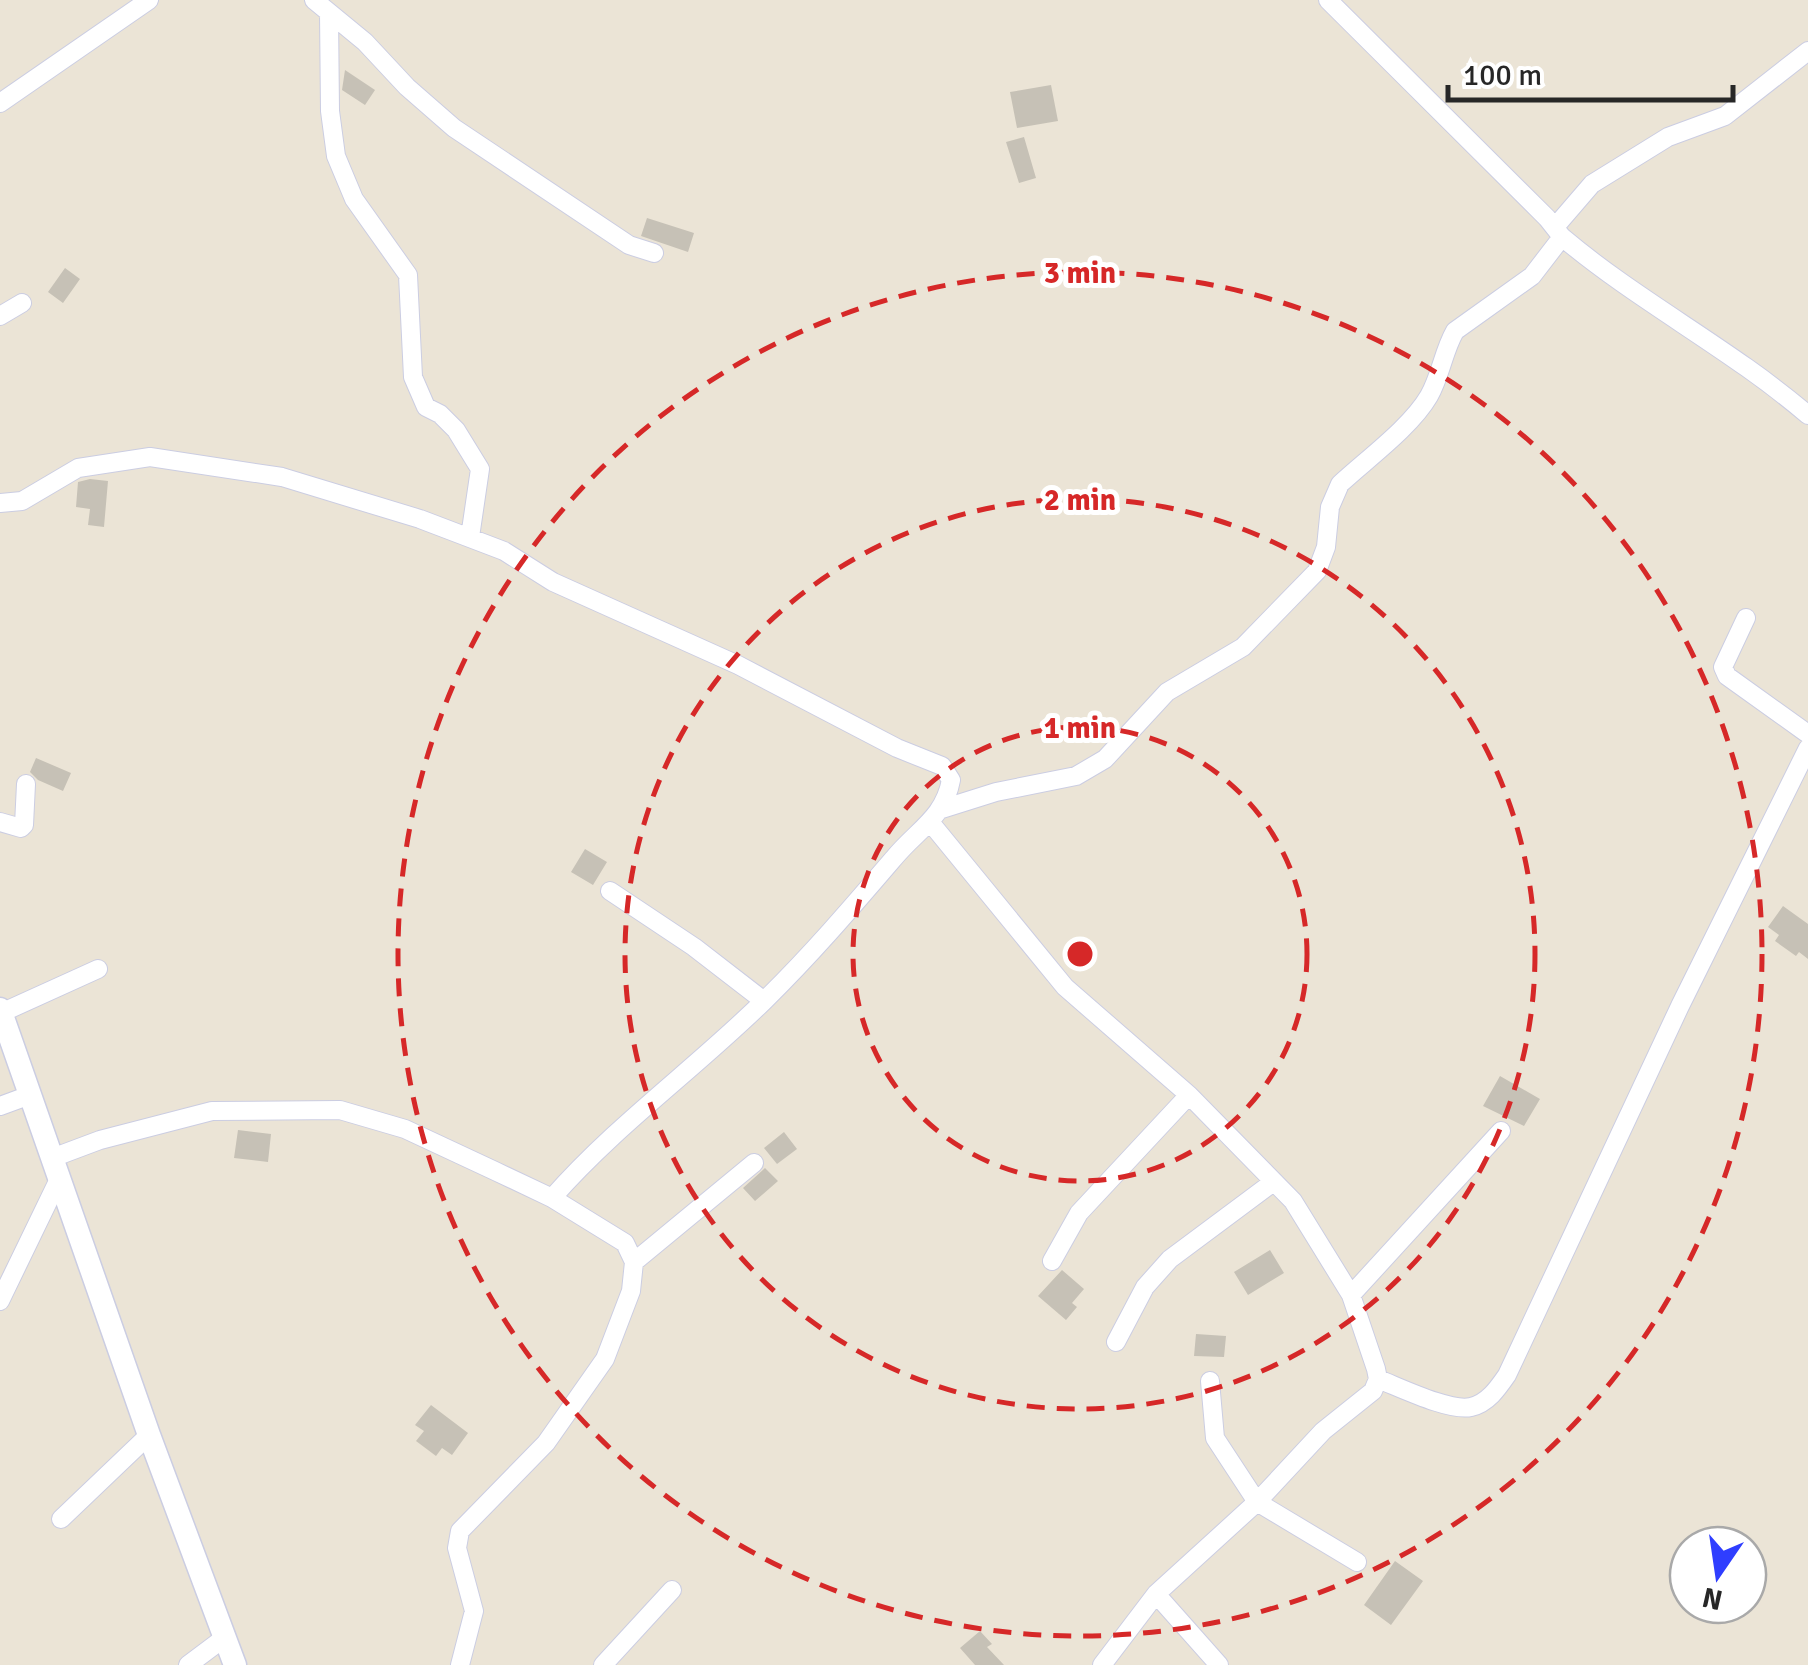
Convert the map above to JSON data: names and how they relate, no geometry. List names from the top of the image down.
{
  "scale_bar": "100 m",
  "north": "bottom",
  "rings": ["3 min", "2 min", "1 min"]
}
